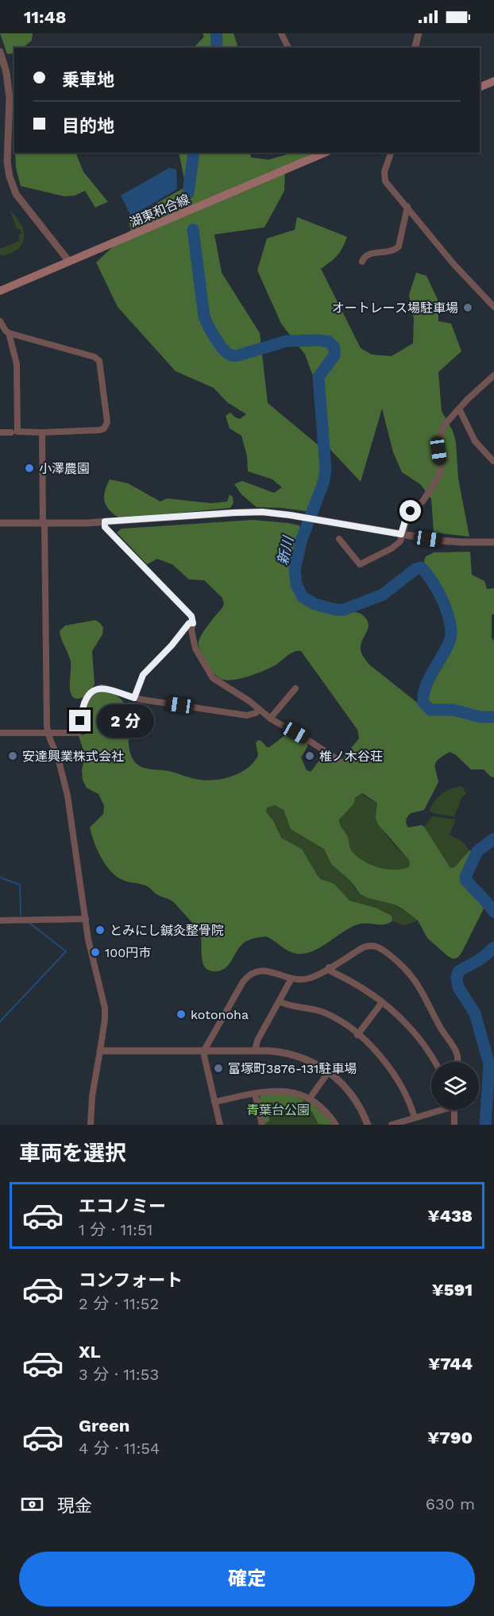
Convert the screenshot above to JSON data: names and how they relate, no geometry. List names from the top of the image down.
{
  "streets": {
    "main road": ["湖東和合線"]
  },
  "water": ["新川"],
  "parks": ["青葉台公園"],
  "places": [
    "オートレース場駐車場",
    "小澤農園",
    "安達興業株式会社",
    "椎ノ木谷荘",
    "とみにし鍼灸整骨院",
    "100円市",
    "kotonoha",
    "富塚町3876-131駐車場"
  ],
  "page": {
    "status": "11:48",
    "banner": ["乗車地", "目的地"],
    "bubble": "2 分",
    "heading": "車両を選択",
    "list": [
      {
        "name": "エコノミー",
        "note": "1 分 · 11:51",
        "value": "¥438"
      },
      {
        "name": "コンフォート",
        "note": "2 分 · 11:52",
        "value": "¥591"
      },
      {
        "name": "XL",
        "note": "3 分 · 11:53",
        "value": "¥744"
      },
      {
        "name": "Green",
        "note": "4 分 · 11:54",
        "value": "¥790"
      }
    ],
    "pay": ["現金", "630 m"],
    "buttons": "確定"
  }
}
